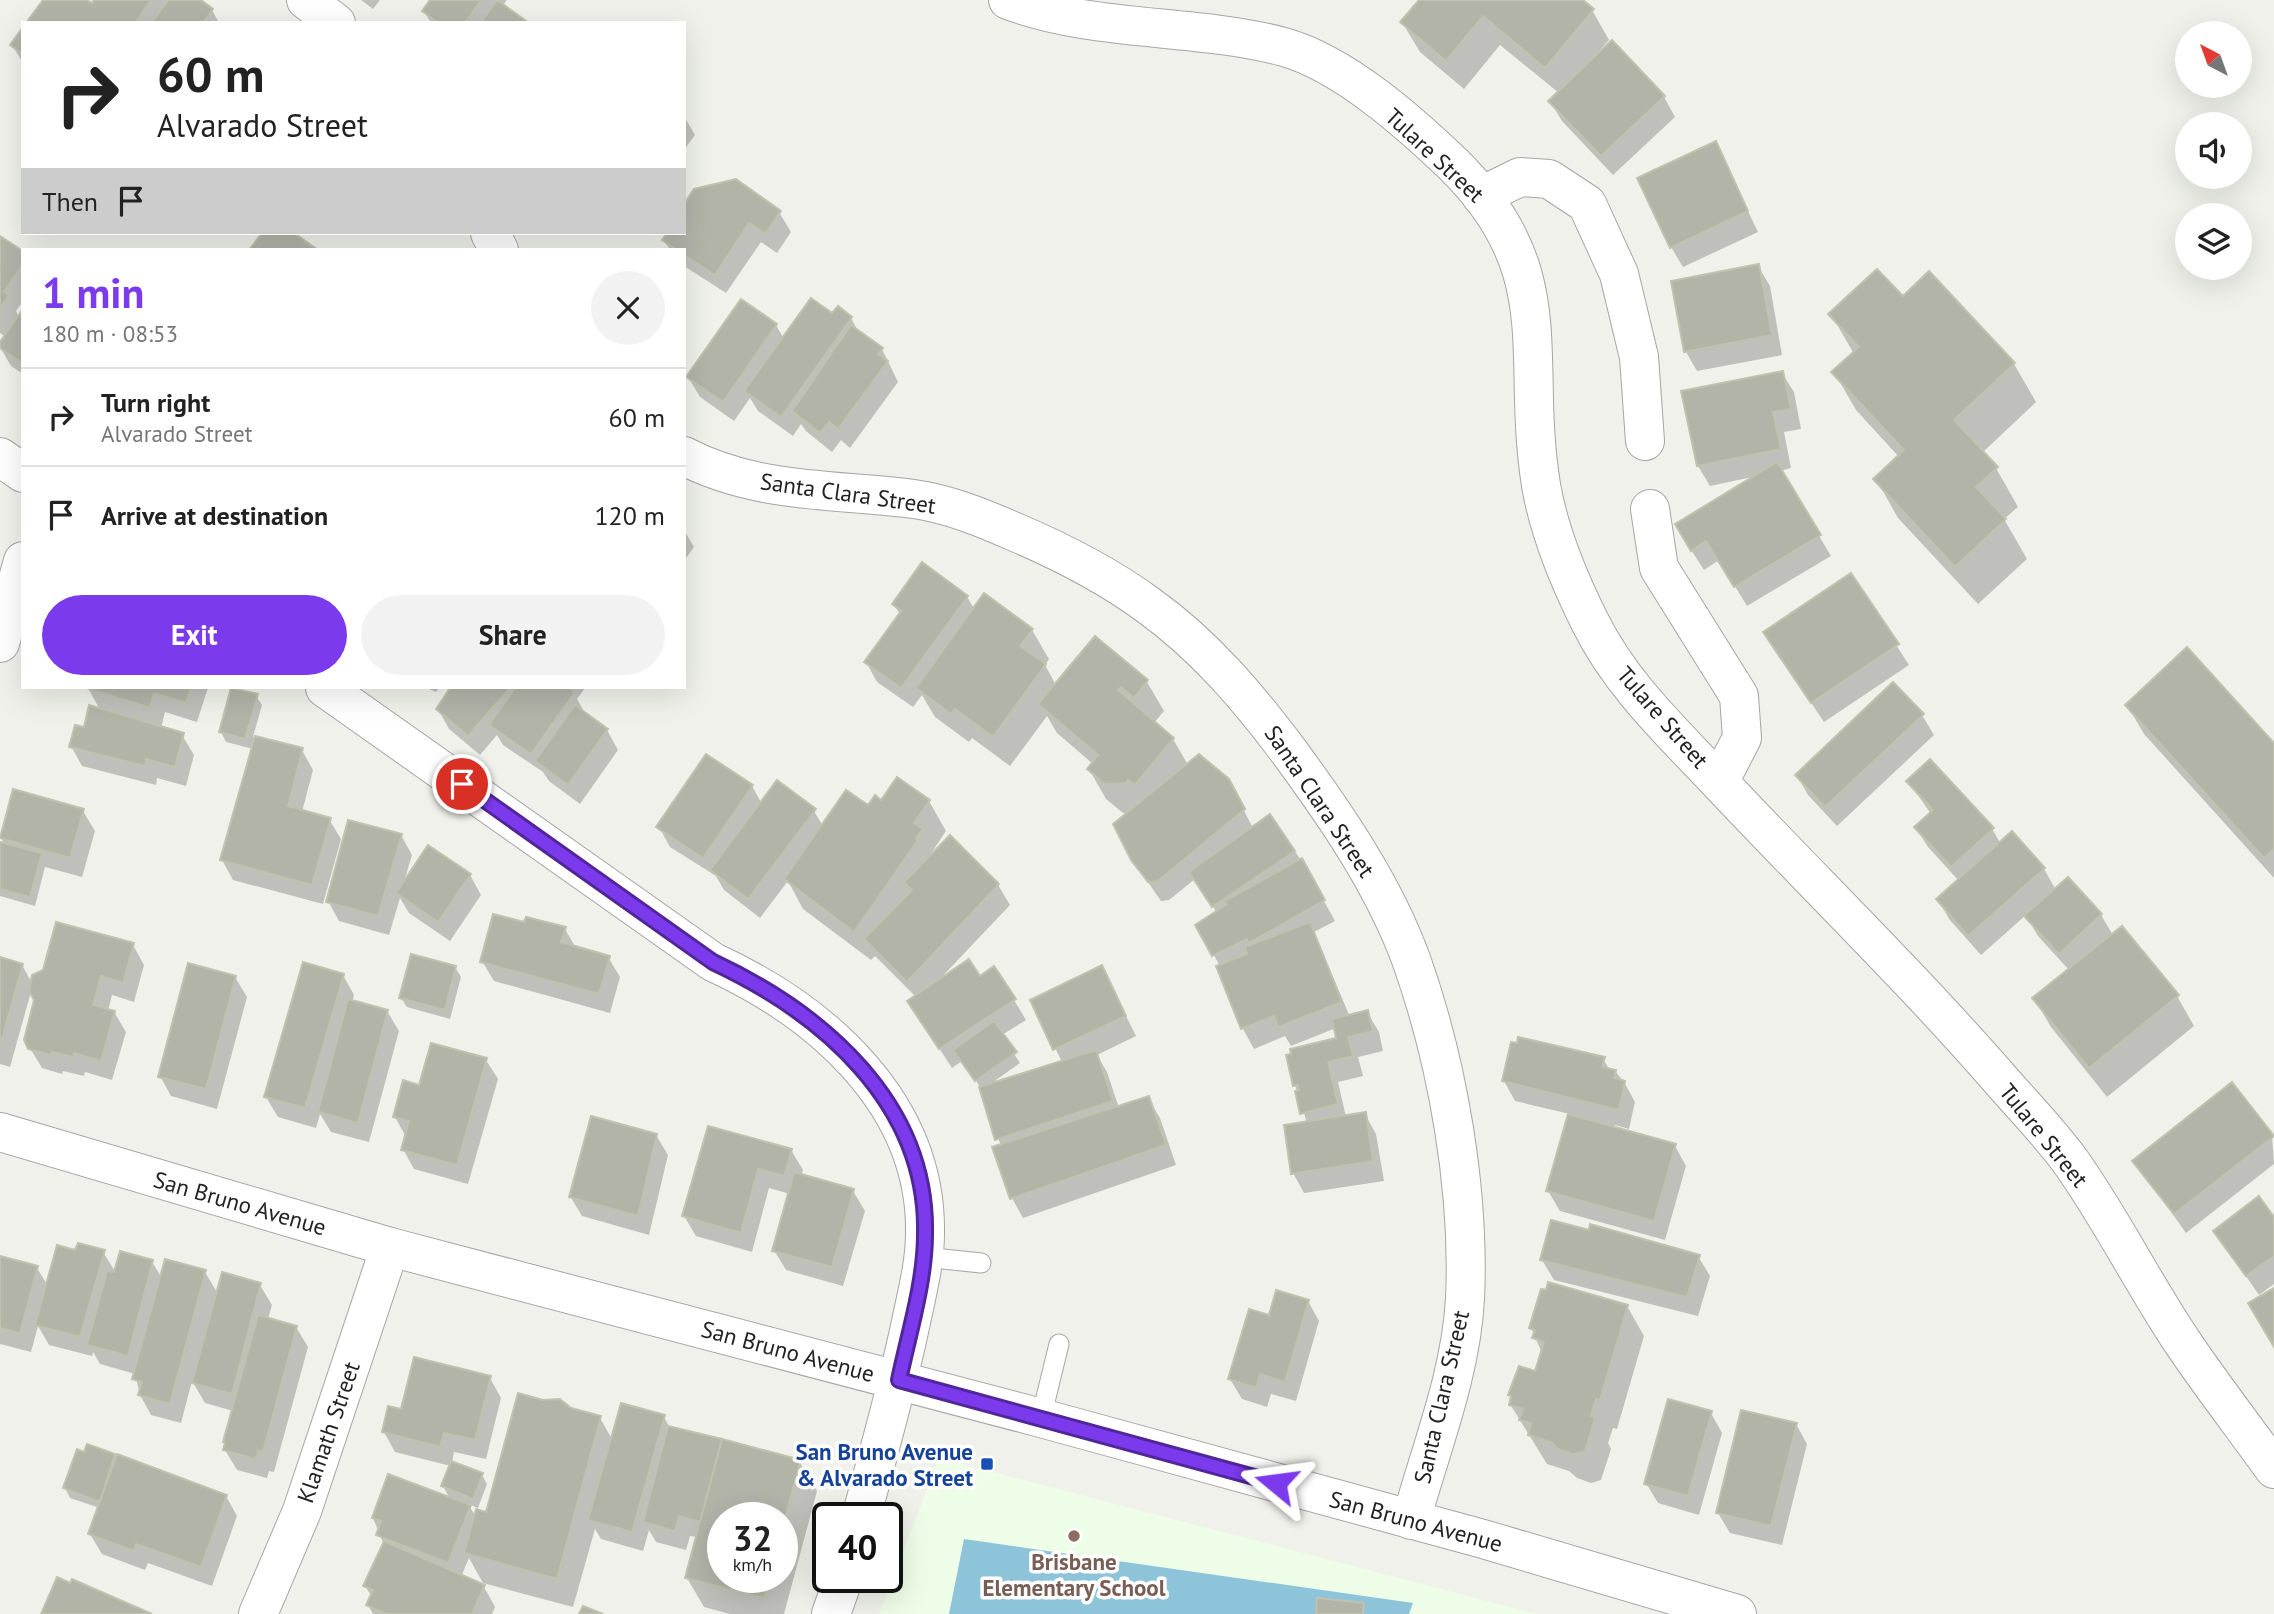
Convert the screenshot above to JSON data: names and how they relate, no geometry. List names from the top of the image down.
{
  "streets": {
    "street": [
      "Tulare Street",
      "Santa Clara Street",
      "San Bruno Avenue",
      "Klamath Street"
    ]
  },
  "crossings": [
    ["Santa Clara Street", "San Bruno Avenue"],
    ["San Bruno Avenue", "Klamath Street"]
  ],
  "places": {
    "transit": ["San Bruno Avenue & Alvarado Street"],
    "other": ["Brisbane Elementary School"]
  },
  "north": "top left",
  "page": {
    "turn": ["60 m", "Alvarado Street"],
    "then": "Then",
    "heading": ["1 min", "180 m · 08:53"],
    "list": [
      {
        "name": "Turn right",
        "note": "Alvarado Street",
        "value": "60 m"
      },
      {
        "name": "Arrive at destination",
        "value": "120 m"
      }
    ],
    "buttons": ["Exit", "Share"],
    "speed": "32 km/h",
    "limit": "40"
  }
}
